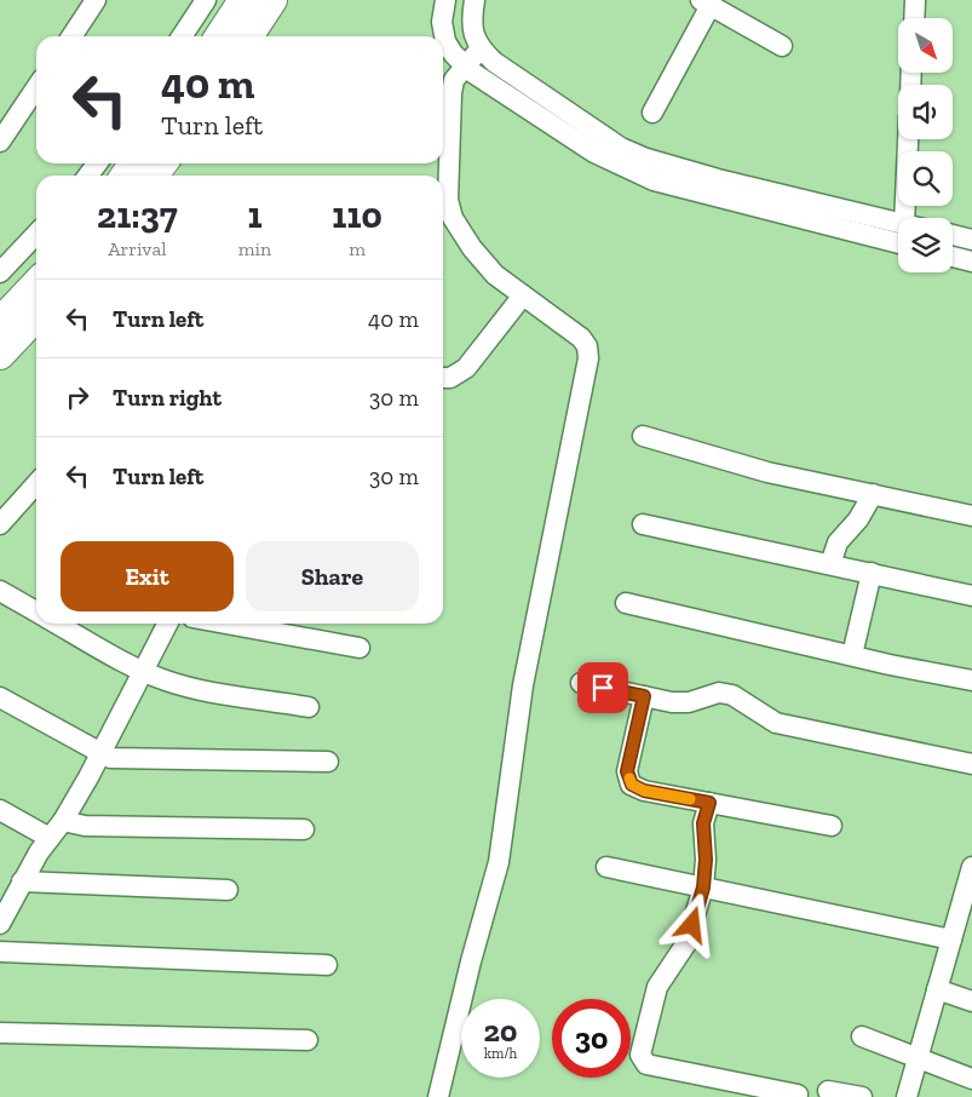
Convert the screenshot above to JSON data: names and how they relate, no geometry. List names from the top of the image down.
{
  "north": "bottom right",
  "page": {
    "turn": ["40 m", "Turn left"],
    "eta": [
      "21:37",
      "Arrival",
      "1",
      "min",
      "110",
      "m"
    ],
    "list": [
      {
        "name": "Turn left",
        "value": "40 m"
      },
      {
        "name": "Turn right",
        "value": "30 m"
      },
      {
        "name": "Turn left",
        "value": "30 m"
      }
    ],
    "buttons": ["Exit", "Share"],
    "speed": "20 km/h",
    "limit": "30"
  }
}
